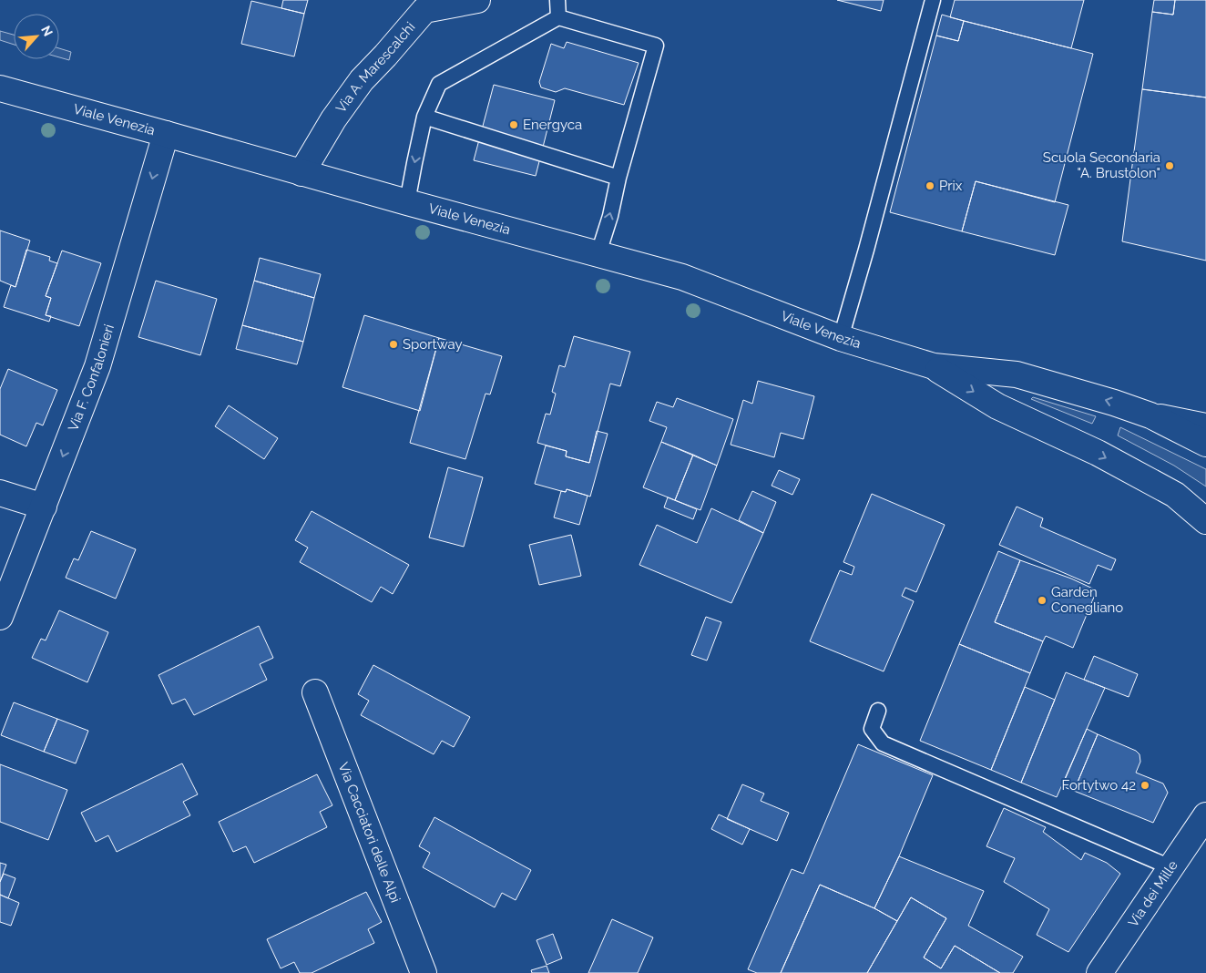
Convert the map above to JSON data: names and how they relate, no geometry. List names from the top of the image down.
{
  "streets": {
    "main road": [
      "Via A. Marescalchi",
      "Viale Venezia",
      "Via F. Confalonieri",
      "Via Cacciatori delle Alpi",
      "Via dei Mille"
    ]
  },
  "crossings": [
    ["Via A. Marescalchi", "Viale Venezia"],
    ["Viale Venezia", "Via F. Confalonieri"]
  ],
  "one_way": ["Via F. Confalonieri"],
  "places": [
    "Energyca",
    "Scuola Secondaria \"A. Brustolon\"",
    "Prix",
    "Sportway",
    "Garden Conegliano",
    "Fortytwo 42"
  ],
  "north": "top right"
}
